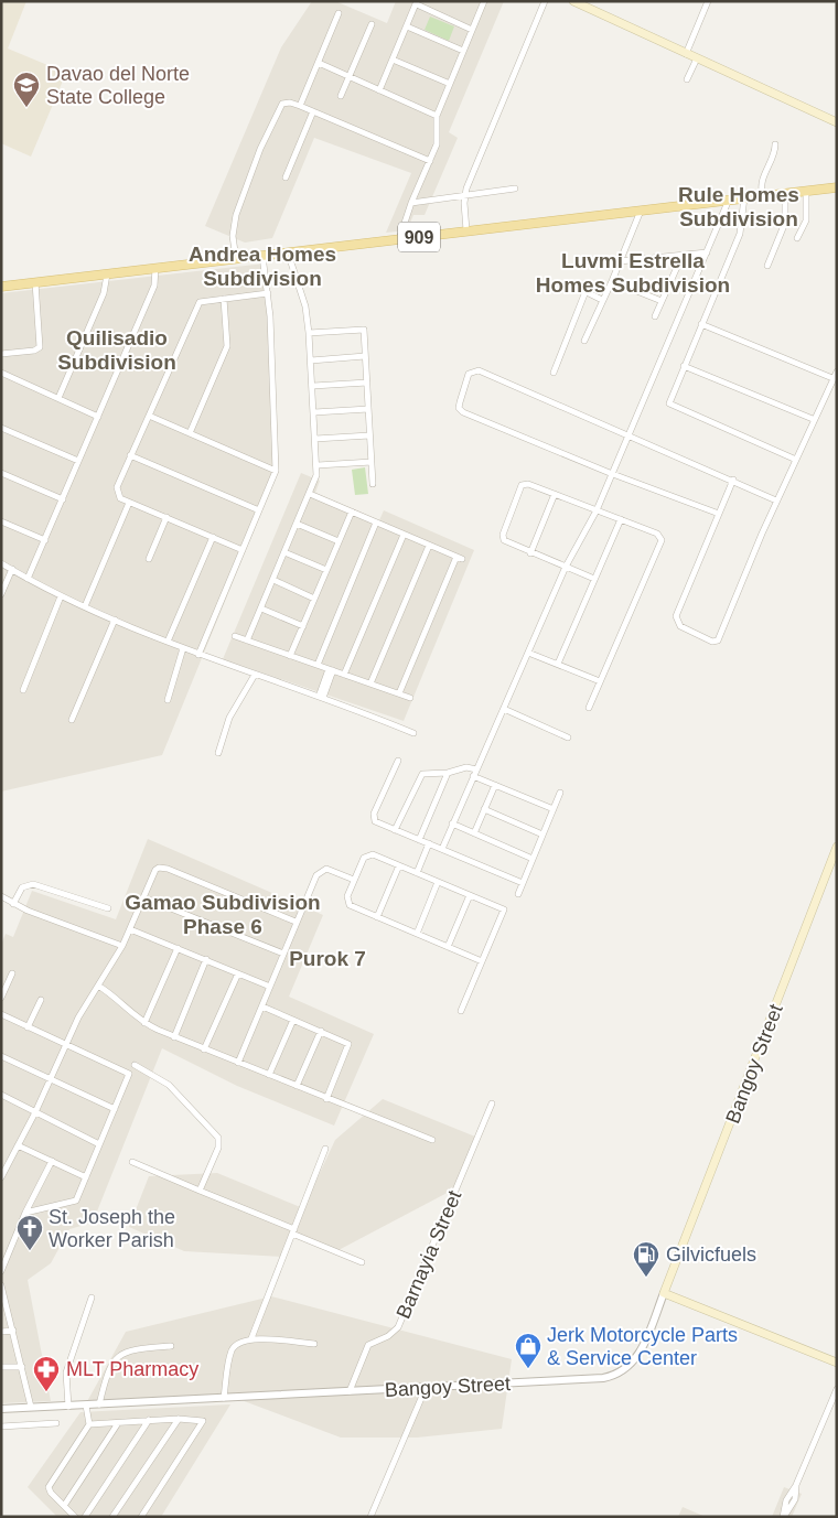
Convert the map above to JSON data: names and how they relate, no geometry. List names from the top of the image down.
{
  "streets": {
    "main road": ["909", "Bangoy Street"],
    "street": ["Barnayia Street"]
  },
  "crossings": [
    ["Bangoy Street", "Barnayia Street"]
  ],
  "districts": [
    "Rule Homes Subdivision",
    "Andrea Homes Subdivision",
    "Luvmi Estrella Homes Subdivision",
    "Quilisadio Subdivision",
    "Gamao Subdivision Phase 6",
    "Purok 7"
  ],
  "places": {
    "school or university": ["Davao del Norte State College"],
    "church": ["St. Joseph the Worker Parish"],
    "fuel station": ["Gilvicfuels"],
    "shop": ["Jerk Motorcycle Parts & Service Center"],
    "pharmacy": ["MLT Pharmacy"]
  }
}
